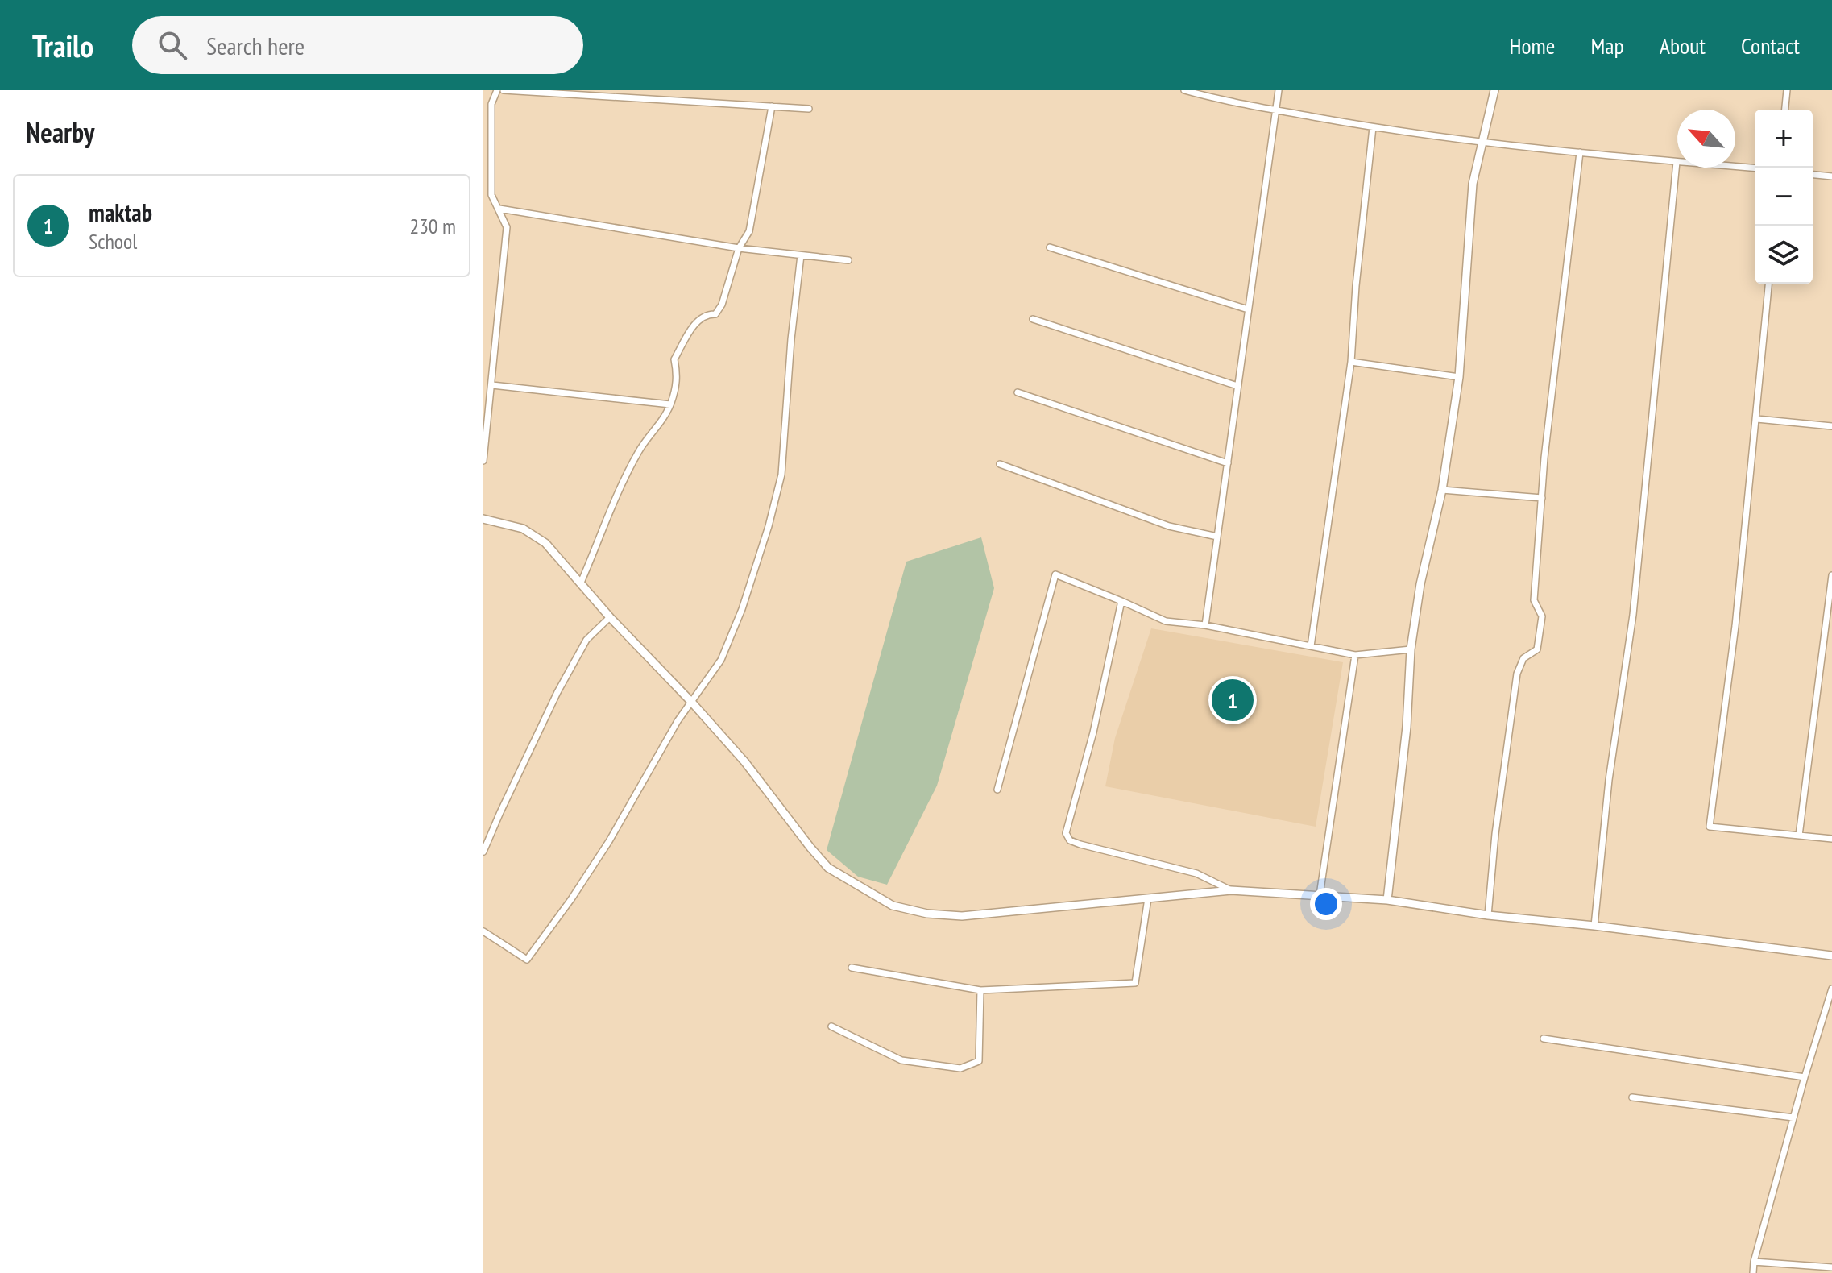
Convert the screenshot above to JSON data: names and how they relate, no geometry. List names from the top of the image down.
{
  "north": "top left",
  "page": {
    "header": "Trailo",
    "search": "Search here",
    "nav": [
      "Home",
      "Map",
      "About",
      "Contact"
    ],
    "heading": "Nearby",
    "map_buttons": ["+", "−"],
    "list": [
      {
        "mark": "1",
        "name": "maktab",
        "note": "School",
        "value": "230 m"
      }
    ],
    "pins": "1"
  }
}
